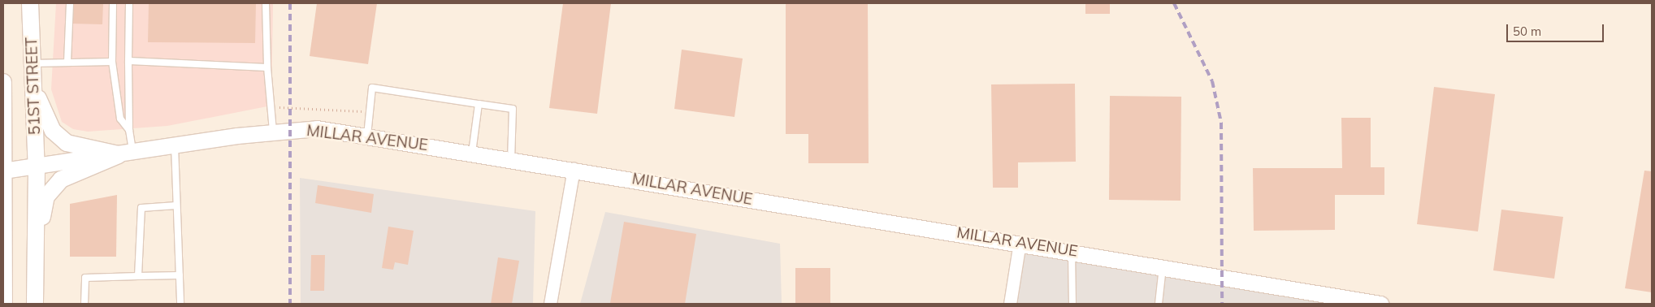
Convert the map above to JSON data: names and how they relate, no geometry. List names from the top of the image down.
{
  "streets": {
    "main road": ["51ST STREET"],
    "street": ["MILLAR AVENUE"]
  },
  "crossings": [
    ["51ST STREET", "MILLAR AVENUE"]
  ],
  "scale_bar": "50 m"
}
